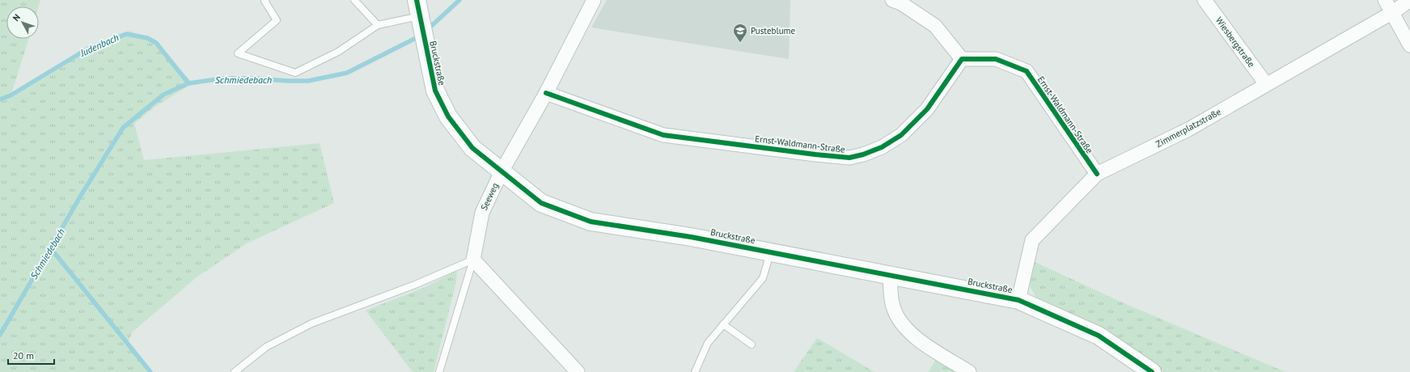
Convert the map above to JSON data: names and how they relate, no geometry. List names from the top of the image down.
{
  "streets": {
    "street": [
      "Wiesbergstraße",
      "Bruckstraße",
      "Ernst-Waldmann-Straße",
      "Zimmerplatzstraße",
      "Seeweg"
    ]
  },
  "crossings": [
    ["Wiesbergstraße", "Zimmerplatzstraße"],
    ["Bruckstraße", "Zimmerplatzstraße"],
    ["Bruckstraße", "Seeweg"],
    ["Ernst-Waldmann-Straße", "Zimmerplatzstraße"],
    ["Ernst-Waldmann-Straße", "Seeweg"]
  ],
  "water": ["Judenbach", "Schmiedebach"],
  "places": {
    "school or university": ["Pusteblume"]
  },
  "scale_bar": "20 m",
  "north": "top left"
}
